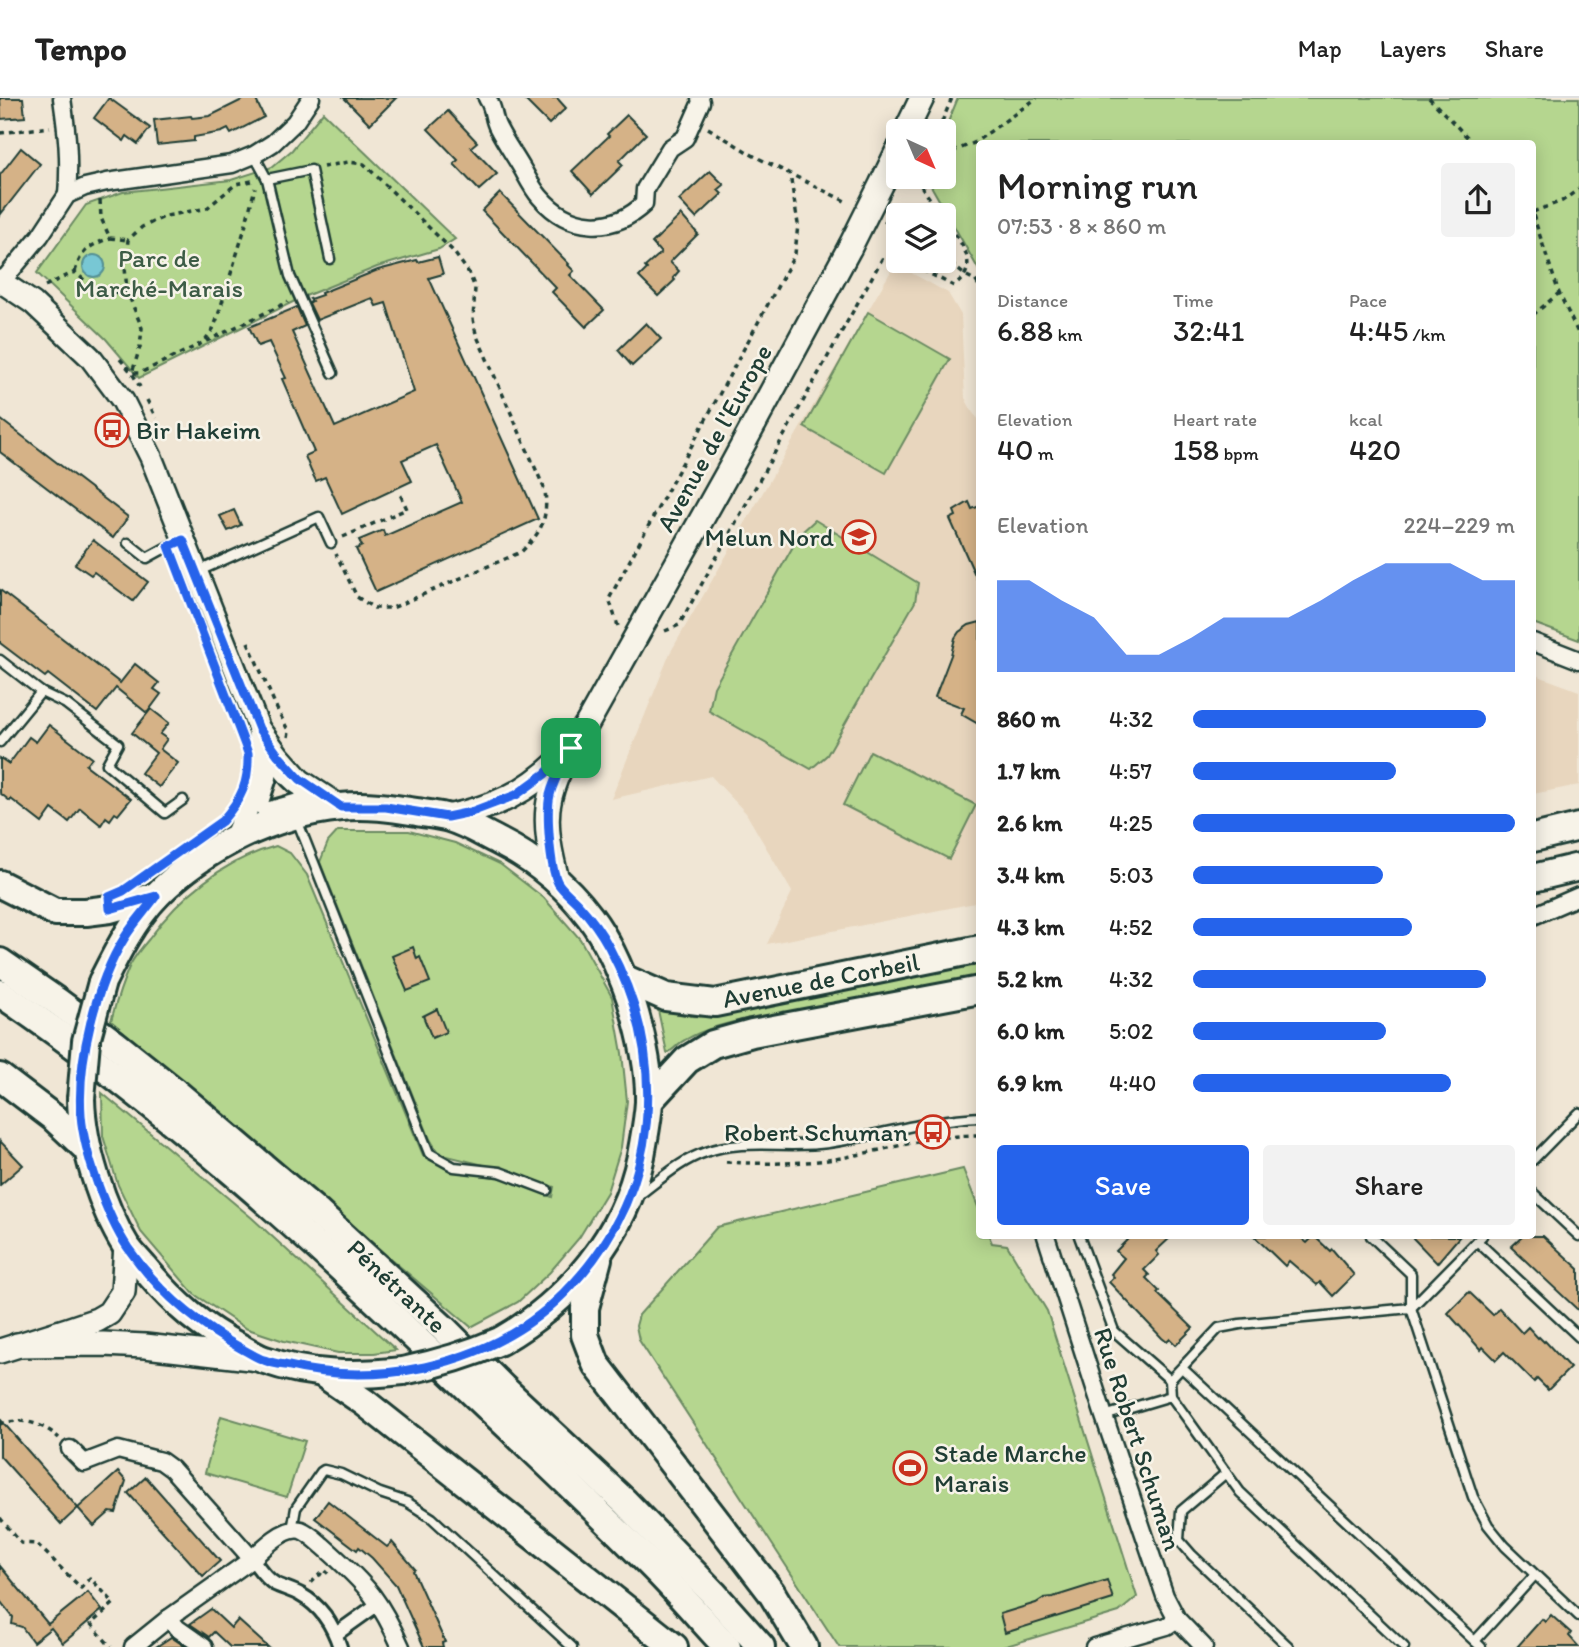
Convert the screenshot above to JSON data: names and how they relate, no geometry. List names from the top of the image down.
{
  "streets": {
    "main road": ["Avenue de l'Europe", "Avenue de Corbeil", "Pénétrante"],
    "street": ["Rue Robert Schuman"]
  },
  "parks": ["Parc de Marché-Marais"],
  "places": {
    "bus stop": ["Bir Hakeim", "Robert Schuman"],
    "school or university": ["Melun Nord"],
    "sports": ["Stade Marche Marais"]
  },
  "north": "bottom right",
  "page": {
    "header": "Tempo",
    "nav": ["Map", "Layers", "Share"],
    "heading": ["Morning run", "07:53 · 8 × 860 m"],
    "stats": [
      ["Distance", "6.88 km"],
      ["Time", "32:41"],
      ["Pace", "4:45 /km"],
      ["Elevation", "40 m"],
      ["Heart rate", "158 bpm"],
      ["kcal", "420"]
    ],
    "chart": ["Elevation", "224–229 m"],
    "list": [
      {
        "name": "860 m",
        "note": "4:32"
      },
      {
        "name": "1.7 km",
        "note": "4:57"
      },
      {
        "name": "2.6 km",
        "note": "4:25"
      },
      {
        "name": "3.4 km",
        "note": "5:03"
      },
      {
        "name": "4.3 km",
        "note": "4:52"
      },
      {
        "name": "5.2 km",
        "note": "4:32"
      },
      {
        "name": "6.0 km",
        "note": "5:02"
      },
      {
        "name": "6.9 km",
        "note": "4:40"
      }
    ],
    "buttons": ["Save", "Share"]
  }
}
